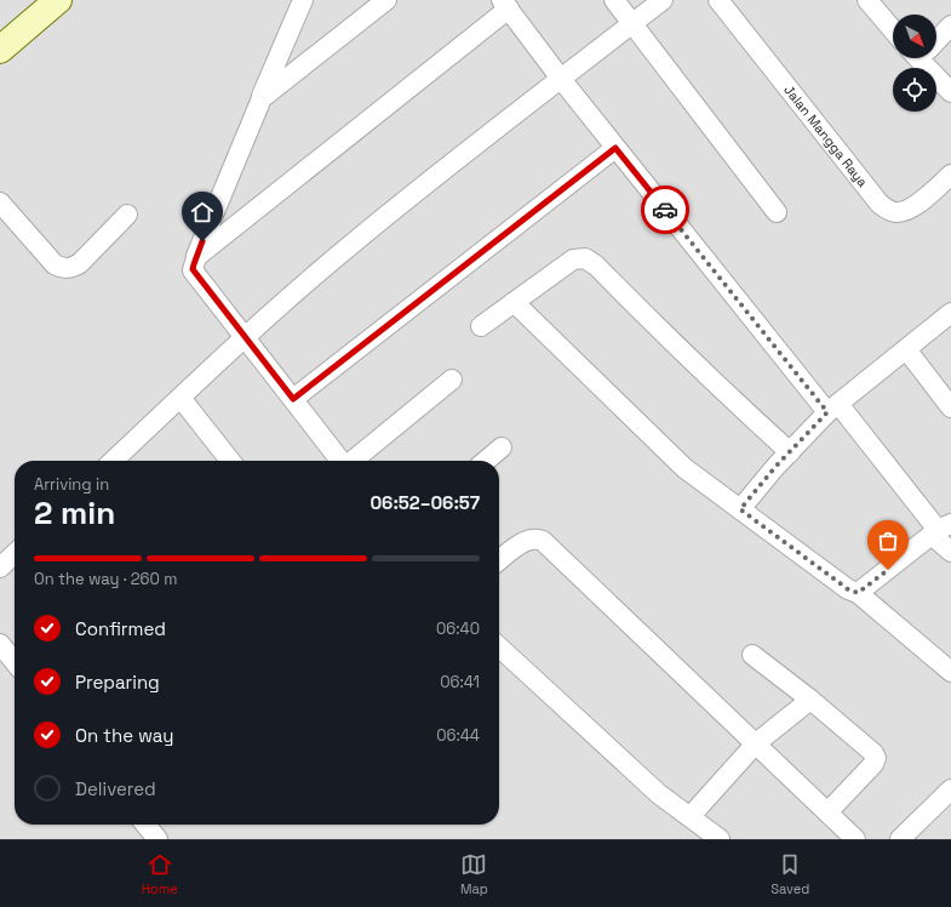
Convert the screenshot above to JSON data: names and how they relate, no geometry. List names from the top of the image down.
{
  "streets": {
    "street": ["Jalan Mangga Raya"]
  },
  "north": "bottom right",
  "page": {
    "heading": ["2 min", "Arriving in", "06:52–06:57"],
    "bar": "On the way · 260 m",
    "list": [
      ["Confirmed", "06:40"],
      ["Preparing", "06:41"],
      ["On the way", "06:44"],
      "Delivered"
    ],
    "tabs": ["Home", "Map", "Saved"]
  }
}
